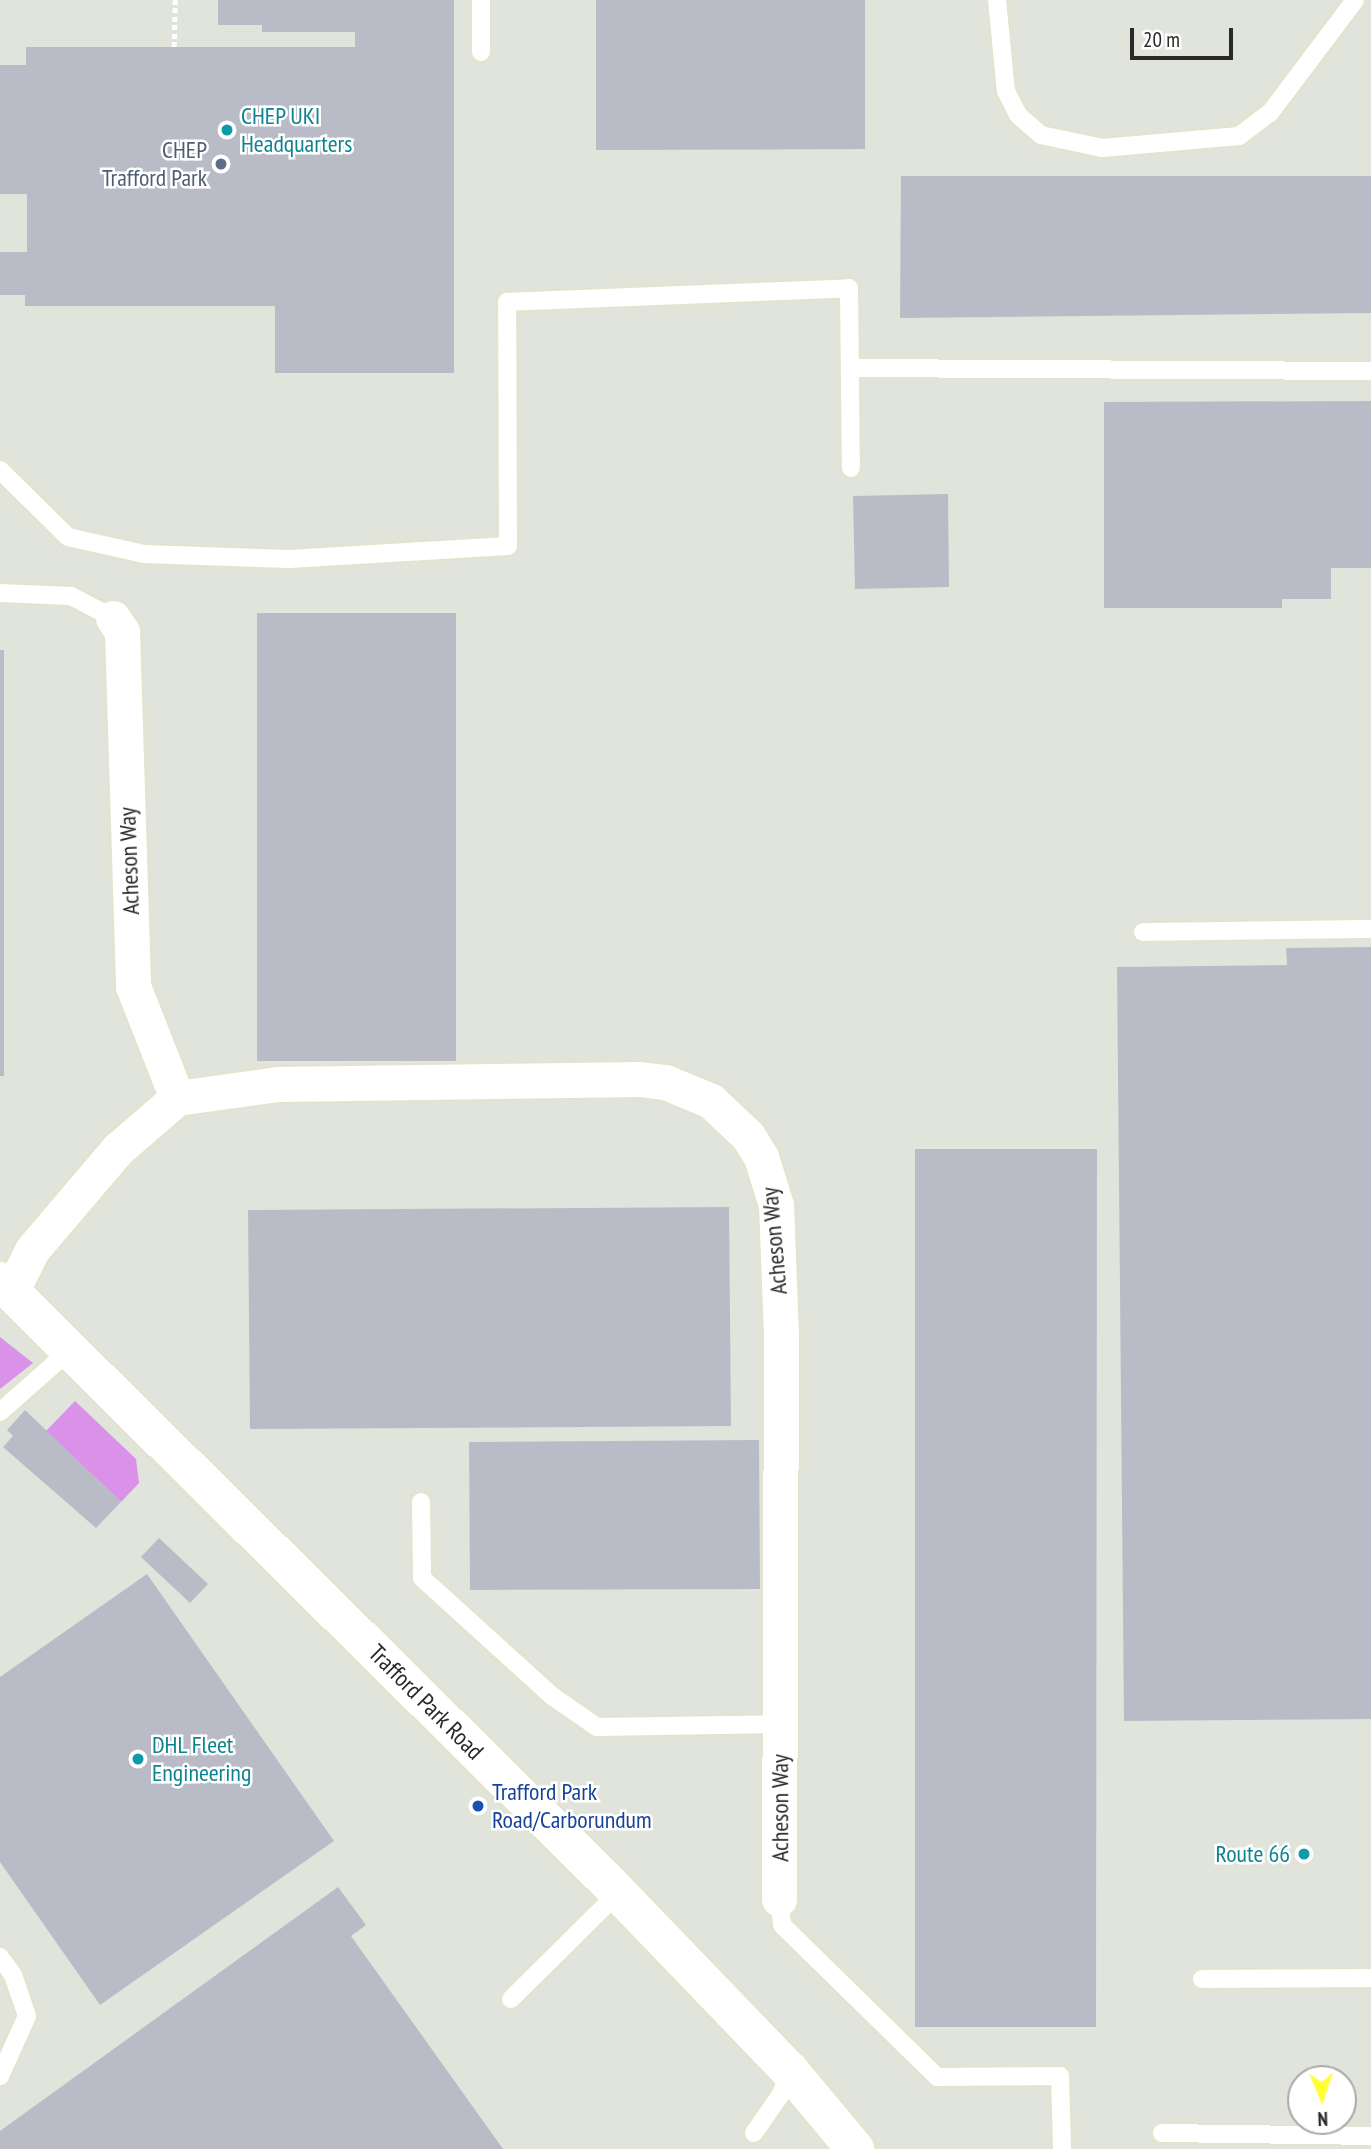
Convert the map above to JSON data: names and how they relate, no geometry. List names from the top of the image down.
{
  "streets": {
    "street": ["Acheson Way", "Trafford Park Road"]
  },
  "places": [
    "CHEP UKI Headquarters",
    "CHEP Trafford Park",
    "DHL Fleet Engineering",
    "Trafford Park Road/Carborundum",
    "Route 66"
  ],
  "scale_bar": "20 m",
  "north": "bottom"
}
